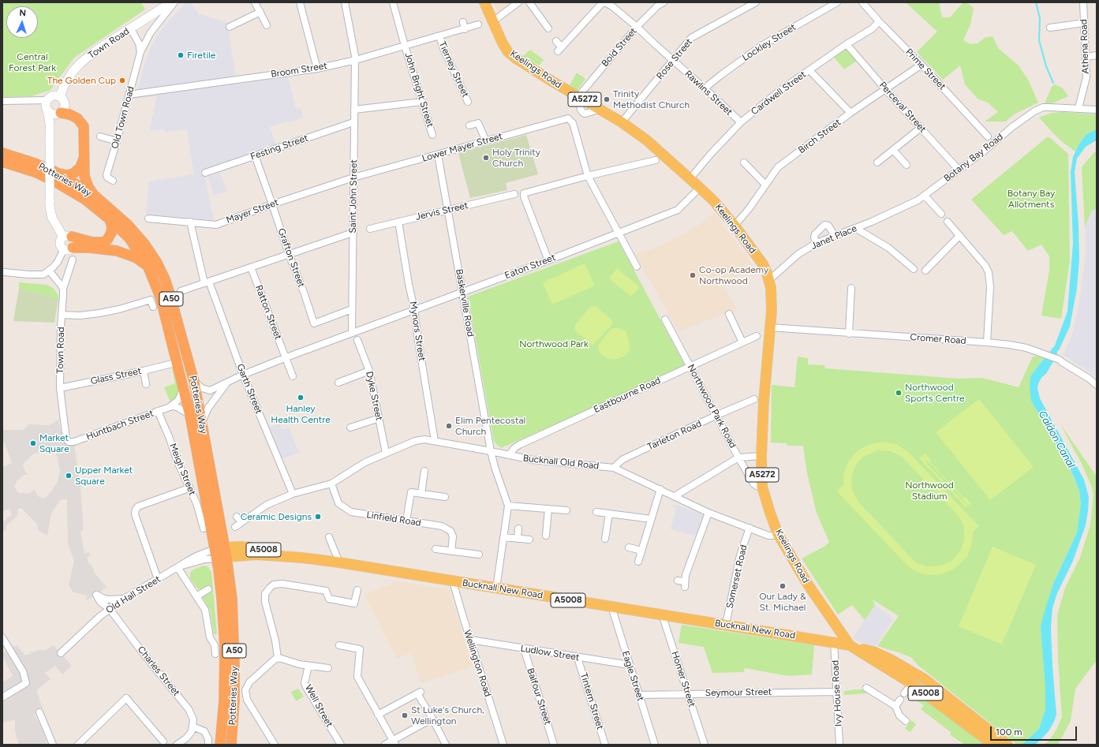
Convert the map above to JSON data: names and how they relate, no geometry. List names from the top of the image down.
{
  "streets": {
    "highway": ["Potteries Way", "A50"],
    "main road": [
      "Town Road",
      "Keelings Road",
      "A5272",
      "A5008",
      "Bucknall New Road"
    ],
    "street": [
      "Lockley Street",
      "Athena Road",
      "Bold Street",
      "Rose Street",
      "Tierney Street",
      "Prime Street",
      "Broom Street",
      "John Bright Street",
      "Rawlins Street",
      "Cardwell Street",
      "Perceval Street",
      "Old Town Road",
      "Birch Street",
      "Festing Street",
      "Lower Mayer Street",
      "Botany Bay Road",
      "Saint John Street",
      "Mayer Street",
      "Jervis Street",
      "Janet Place",
      "Grafton Street",
      "Eaton Street",
      "Baskerville Road",
      "Ratton Street",
      "Mynors Street",
      "Cromer Road",
      "Glass Street",
      "Garth Street",
      "Eastbourne Road",
      "Dyke Street",
      "Northwood Park Road",
      "Huntbach Street",
      "Tarleton Road",
      "Bucknall Old Road",
      "Meigh Street",
      "Linfield Road",
      "Somerset Road",
      "Old Hall Street",
      "Ludlow Street",
      "Wellington Road",
      "Charles Street",
      "Eagle Street",
      "Homer Street",
      "Seymour Street",
      "Ivy House Road",
      "Balfour Street",
      "Tintern Street",
      "Well Street"
    ]
  },
  "crossings": [
    ["Lockley Street", "Rawlins Street"],
    ["Town Road", "Glass Street"],
    ["Town Road", "Huntbach Street"],
    ["Athena Road", "Botany Bay Road"],
    ["Bold Street", "Keelings Road"],
    ["Bold Street", "Rawlins Street"],
    ["Rose Street", "Keelings Road"],
    ["Rose Street", "Rawlins Street"],
    ["Tierney Street", "Broom Street"],
    ["Keelings Road", "Cardwell Street"],
    ["Keelings Road", "Birch Street"],
    ["Keelings Road", "Janet Place"],
    ["Keelings Road", "Eaton Street"],
    ["Keelings Road", "Cromer Road"],
    ["Keelings Road", "Northwood Park Road"],
    ["Keelings Road", "Bucknall Old Road"],
    ["Keelings Road", "A5008"],
    ["Prime Street", "Cardwell Street"],
    ["Prime Street", "Birch Street"],
    ["Broom Street", "John Bright Street"],
    ["Broom Street", "Old Town Road"],
    ["Broom Street", "Saint John Street"],
    ["Rawlins Street", "Cardwell Street"],
    ["Cardwell Street", "Perceval Street"],
    ["Perceval Street", "Birch Street"],
    ["Perceval Street", "Botany Bay Road"],
    ["Festing Street", "Saint John Street"],
    ["Festing Street", "Grafton Street"],
    ["Lower Mayer Street", "Saint John Street"],
    ["Lower Mayer Street", "Mayer Street"],
    ["Lower Mayer Street", "Baskerville Road"],
    ["Botany Bay Road", "Janet Place"],
    ["Potteries Way", "Eaton Street"],
    ["Potteries Way", "Huntbach Street"],
    ["Potteries Way", "Bucknall New Road"],
    ["Potteries Way", "Old Hall Street"],
    ["Saint John Street", "Mayer Street"],
    ["Saint John Street", "Grafton Street"],
    ["Saint John Street", "Eaton Street"],
    ["Mayer Street", "Grafton Street"],
    ["Mayer Street", "Garth Street"],
    ["Jervis Street", "Baskerville Road"],
    ["Jervis Street", "Mynors Street"],
    ["Eaton Street", "Baskerville Road"],
    ["Eaton Street", "Ratton Street"],
    ["Eaton Street", "Mynors Street"],
    ["Eaton Street", "Garth Street"],
    ["Baskerville Road", "Bucknall Old Road"],
    ["Mynors Street", "Bucknall Old Road"],
    ["Garth Street", "Bucknall Old Road"],
    ["Eastbourne Road", "Northwood Park Road"],
    ["Eastbourne Road", "Bucknall Old Road"],
    ["Dyke Street", "Bucknall Old Road"],
    ["Northwood Park Road", "Tarleton Road"],
    ["Huntbach Street", "Meigh Street"],
    ["Tarleton Road", "Bucknall Old Road"],
    ["Bucknall Old Road", "Linfield Road"],
    ["Bucknall Old Road", "Somerset Road"],
    ["A5008", "Bucknall New Road"],
    ["A5008", "Ivy House Road"],
    ["Somerset Road", "Bucknall New Road"],
    ["Bucknall New Road", "Old Hall Street"],
    ["Bucknall New Road", "Wellington Road"],
    ["Bucknall New Road", "Eagle Street"],
    ["Bucknall New Road", "Homer Street"],
    ["Bucknall New Road", "Ivy House Road"],
    ["Old Hall Street", "Charles Street"],
    ["Ludlow Street", "Wellington Road"],
    ["Ludlow Street", "Eagle Street"],
    ["Ludlow Street", "Balfour Street"],
    ["Ludlow Street", "Tintern Street"],
    ["Eagle Street", "Seymour Street"],
    ["Homer Street", "Seymour Street"],
    ["Seymour Street", "Ivy House Road"]
  ],
  "water": ["Caldon Canal"],
  "parks": [
    "Central Forest Park",
    "Botany Bay Allotments",
    "Northwood Park",
    "Northwood Stadium"
  ],
  "places": [
    "Firetile",
    "The Golden Cup",
    "Trinity Methodist Church",
    "Holy Trinity Church",
    "Co-op Academy Northwood",
    "Northwood Sports Centre",
    "Hanley Health Centre",
    "Elim Pentecostal Church",
    "Market Square",
    "Upper Market Square",
    "Ceramic Designs",
    "Our Lady & St. Michael",
    "St Luke's Church, Wellington"
  ],
  "scale_bar": "100 m",
  "north": "top"
}
